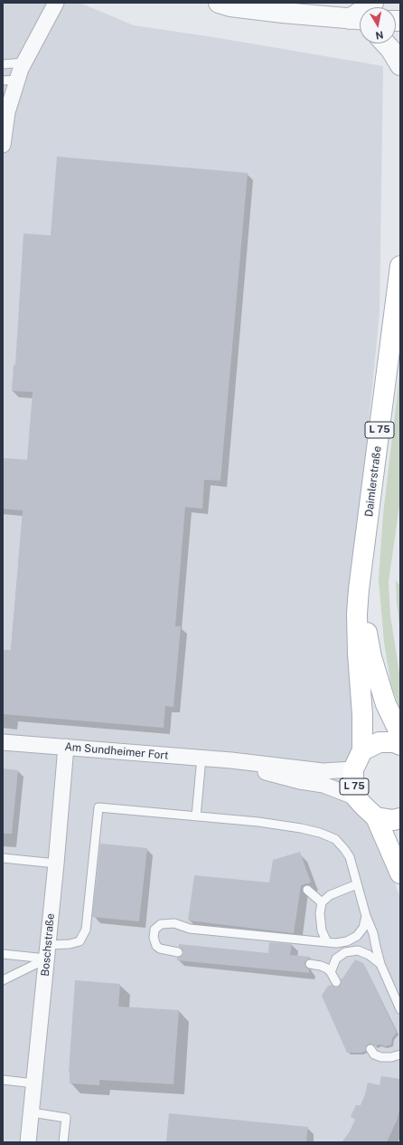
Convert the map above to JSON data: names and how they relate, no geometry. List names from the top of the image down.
{
  "streets": {
    "main road": ["L 75", "Daimlerstraße"],
    "street": ["Am Sundheimer Fort", "Boschstraße"]
  },
  "crossings": [
    ["L 75", "Daimlerstraße"],
    ["L 75", "Am Sundheimer Fort"],
    ["Daimlerstraße", "Am Sundheimer Fort"],
    ["Am Sundheimer Fort", "Boschstraße"]
  ],
  "north": "bottom"
}
